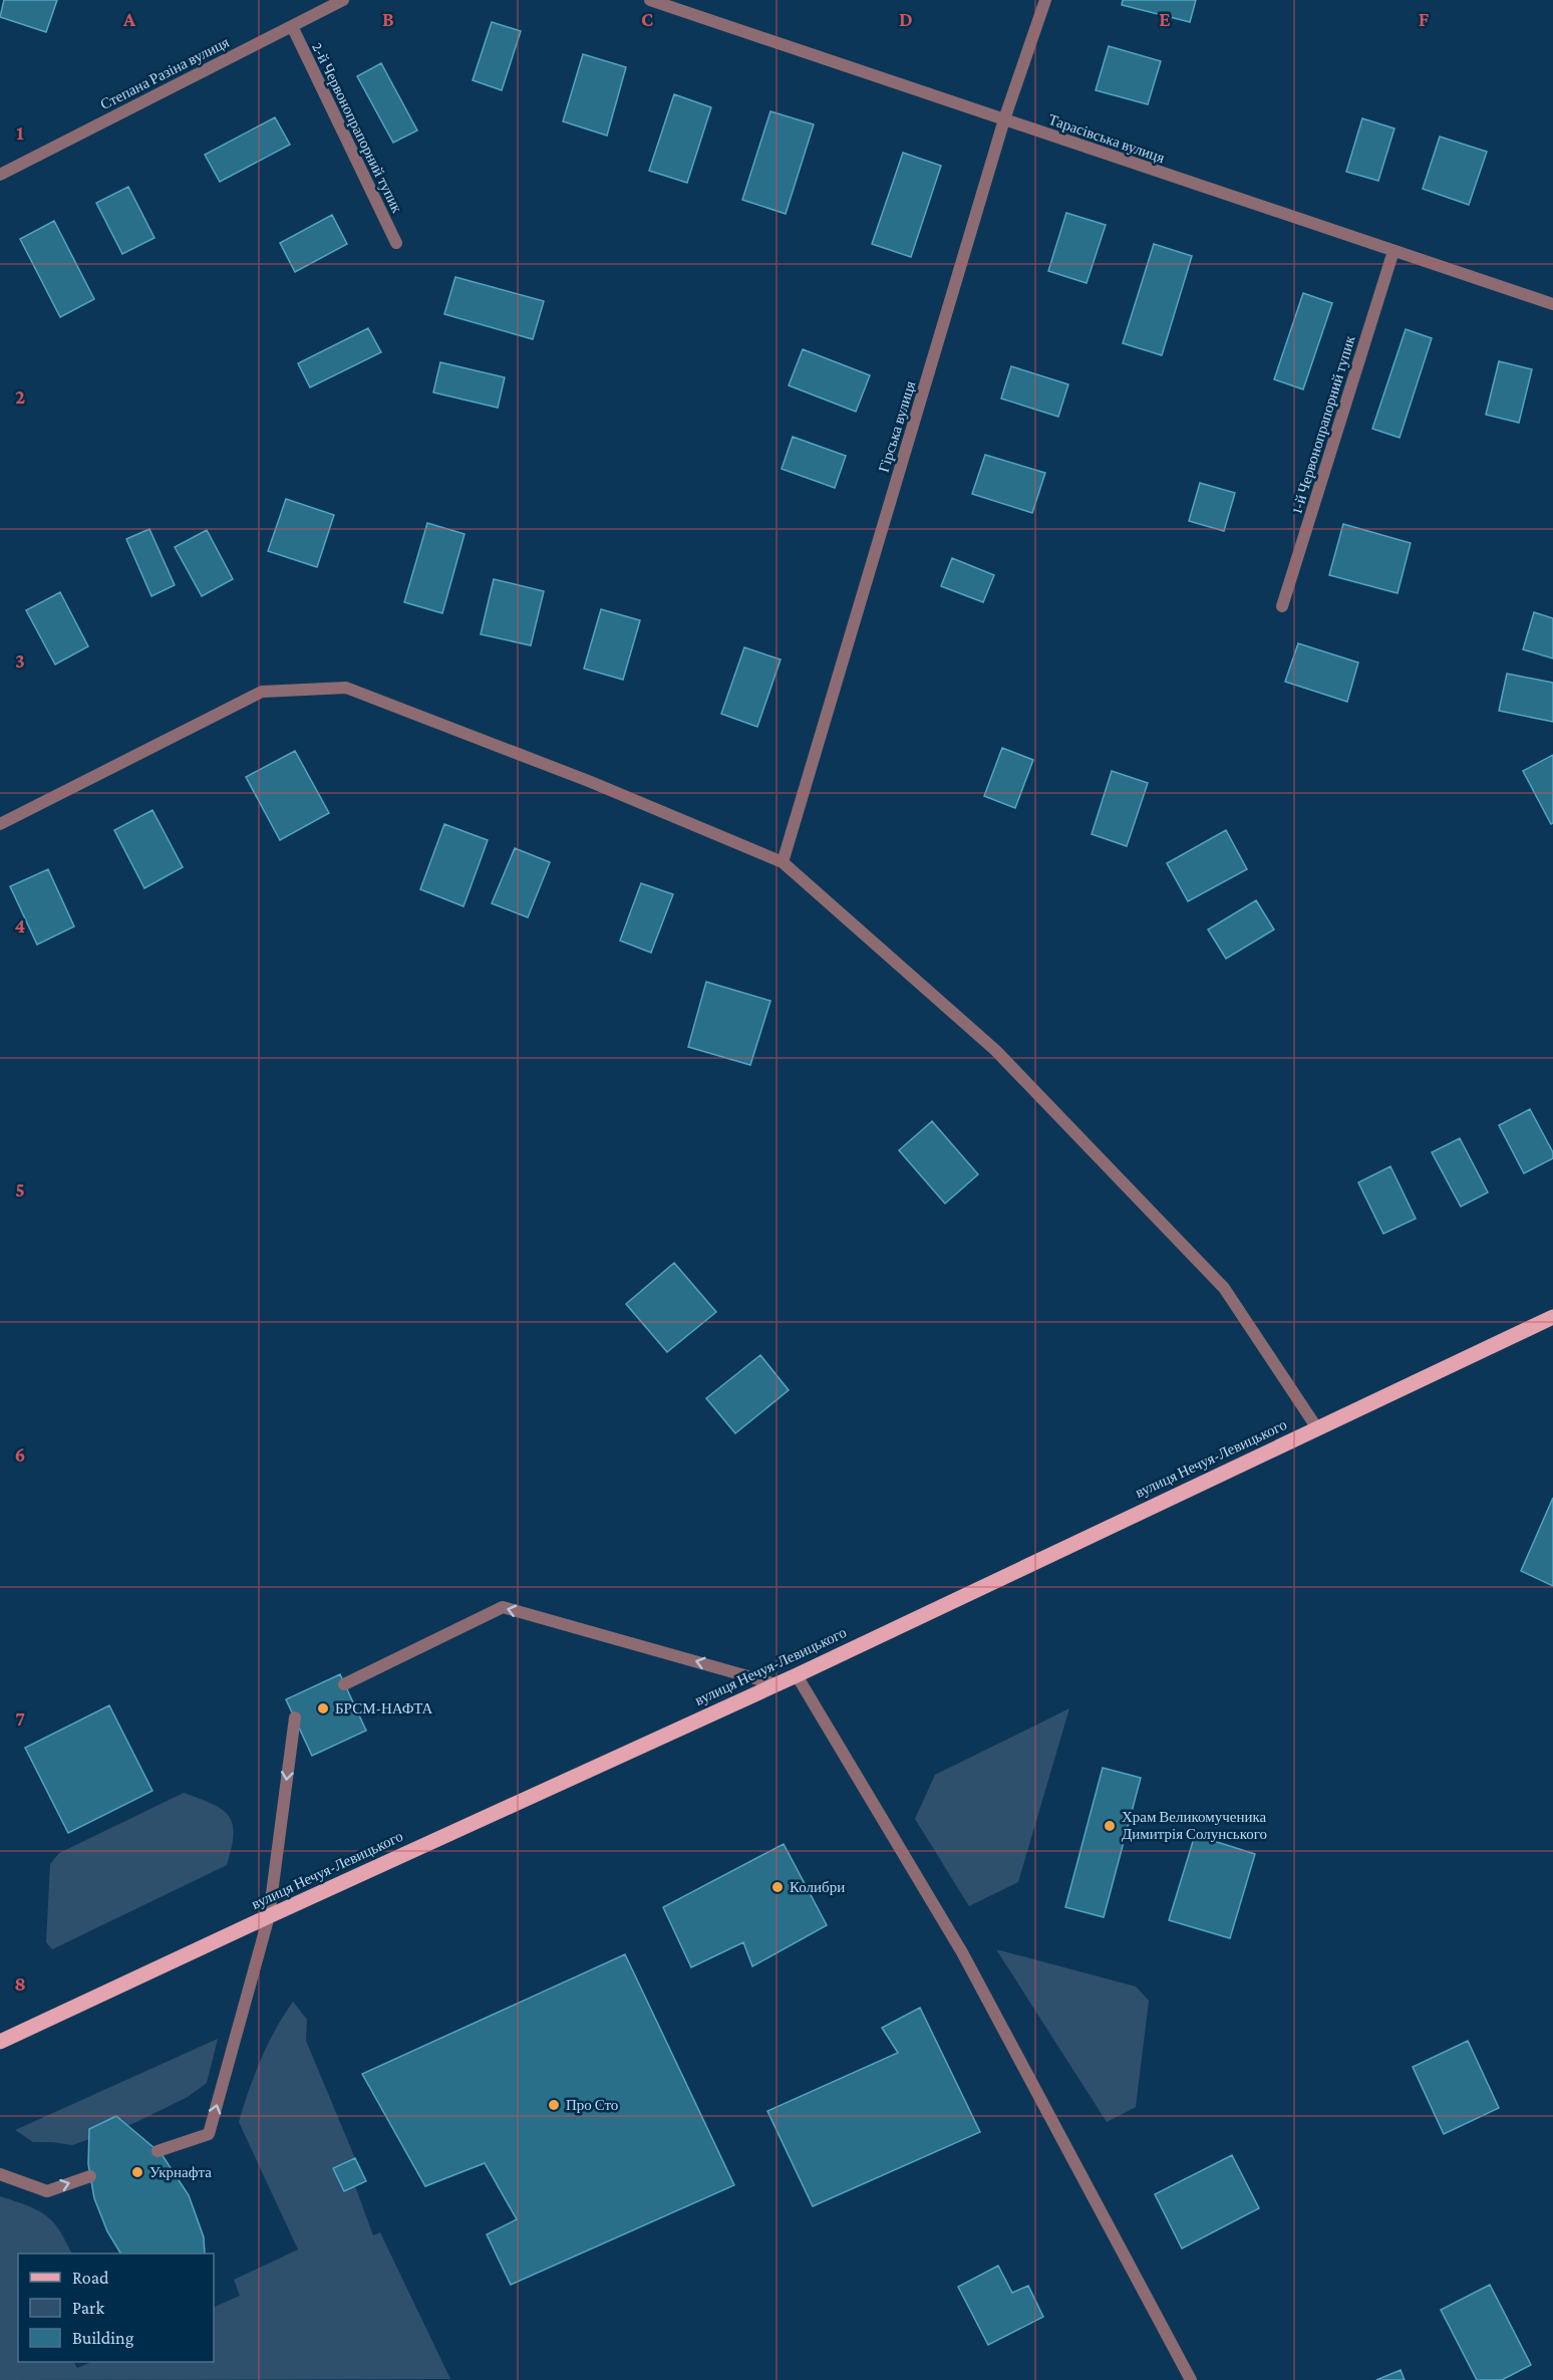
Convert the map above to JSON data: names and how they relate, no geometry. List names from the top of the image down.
{
  "streets": {
    "main road": ["вулиця Нечуя-Левицького"],
    "street": [
      "Степана Разіна вулиця",
      "2-й Червонопрапорний тупик",
      "Тарасівська вулиця",
      "1-й Червонопрапорний тупик",
      "Гірська вулиця"
    ]
  },
  "crossings": [
    ["Степана Разіна вулиця", "2-й Червонопрапорний тупик"],
    ["Тарасівська вулиця", "1-й Червонопрапорний тупик"],
    ["Тарасівська вулиця", "Гірська вулиця"]
  ],
  "places": [
    "БРСМ-НАФТА",
    "Храм Великомученика Димитрія Солунського",
    "Колибри",
    "Про Сто",
    "Укрнафта"
  ],
  "legend": ["Road", "Park", "Building"],
  "grid": {
    "columns": [
      "A",
      "B",
      "C",
      "D",
      "E",
      "F"
    ],
    "rows": [
      "1",
      "2",
      "3",
      "4",
      "5",
      "6",
      "7",
      "8"
    ]
  }
}
